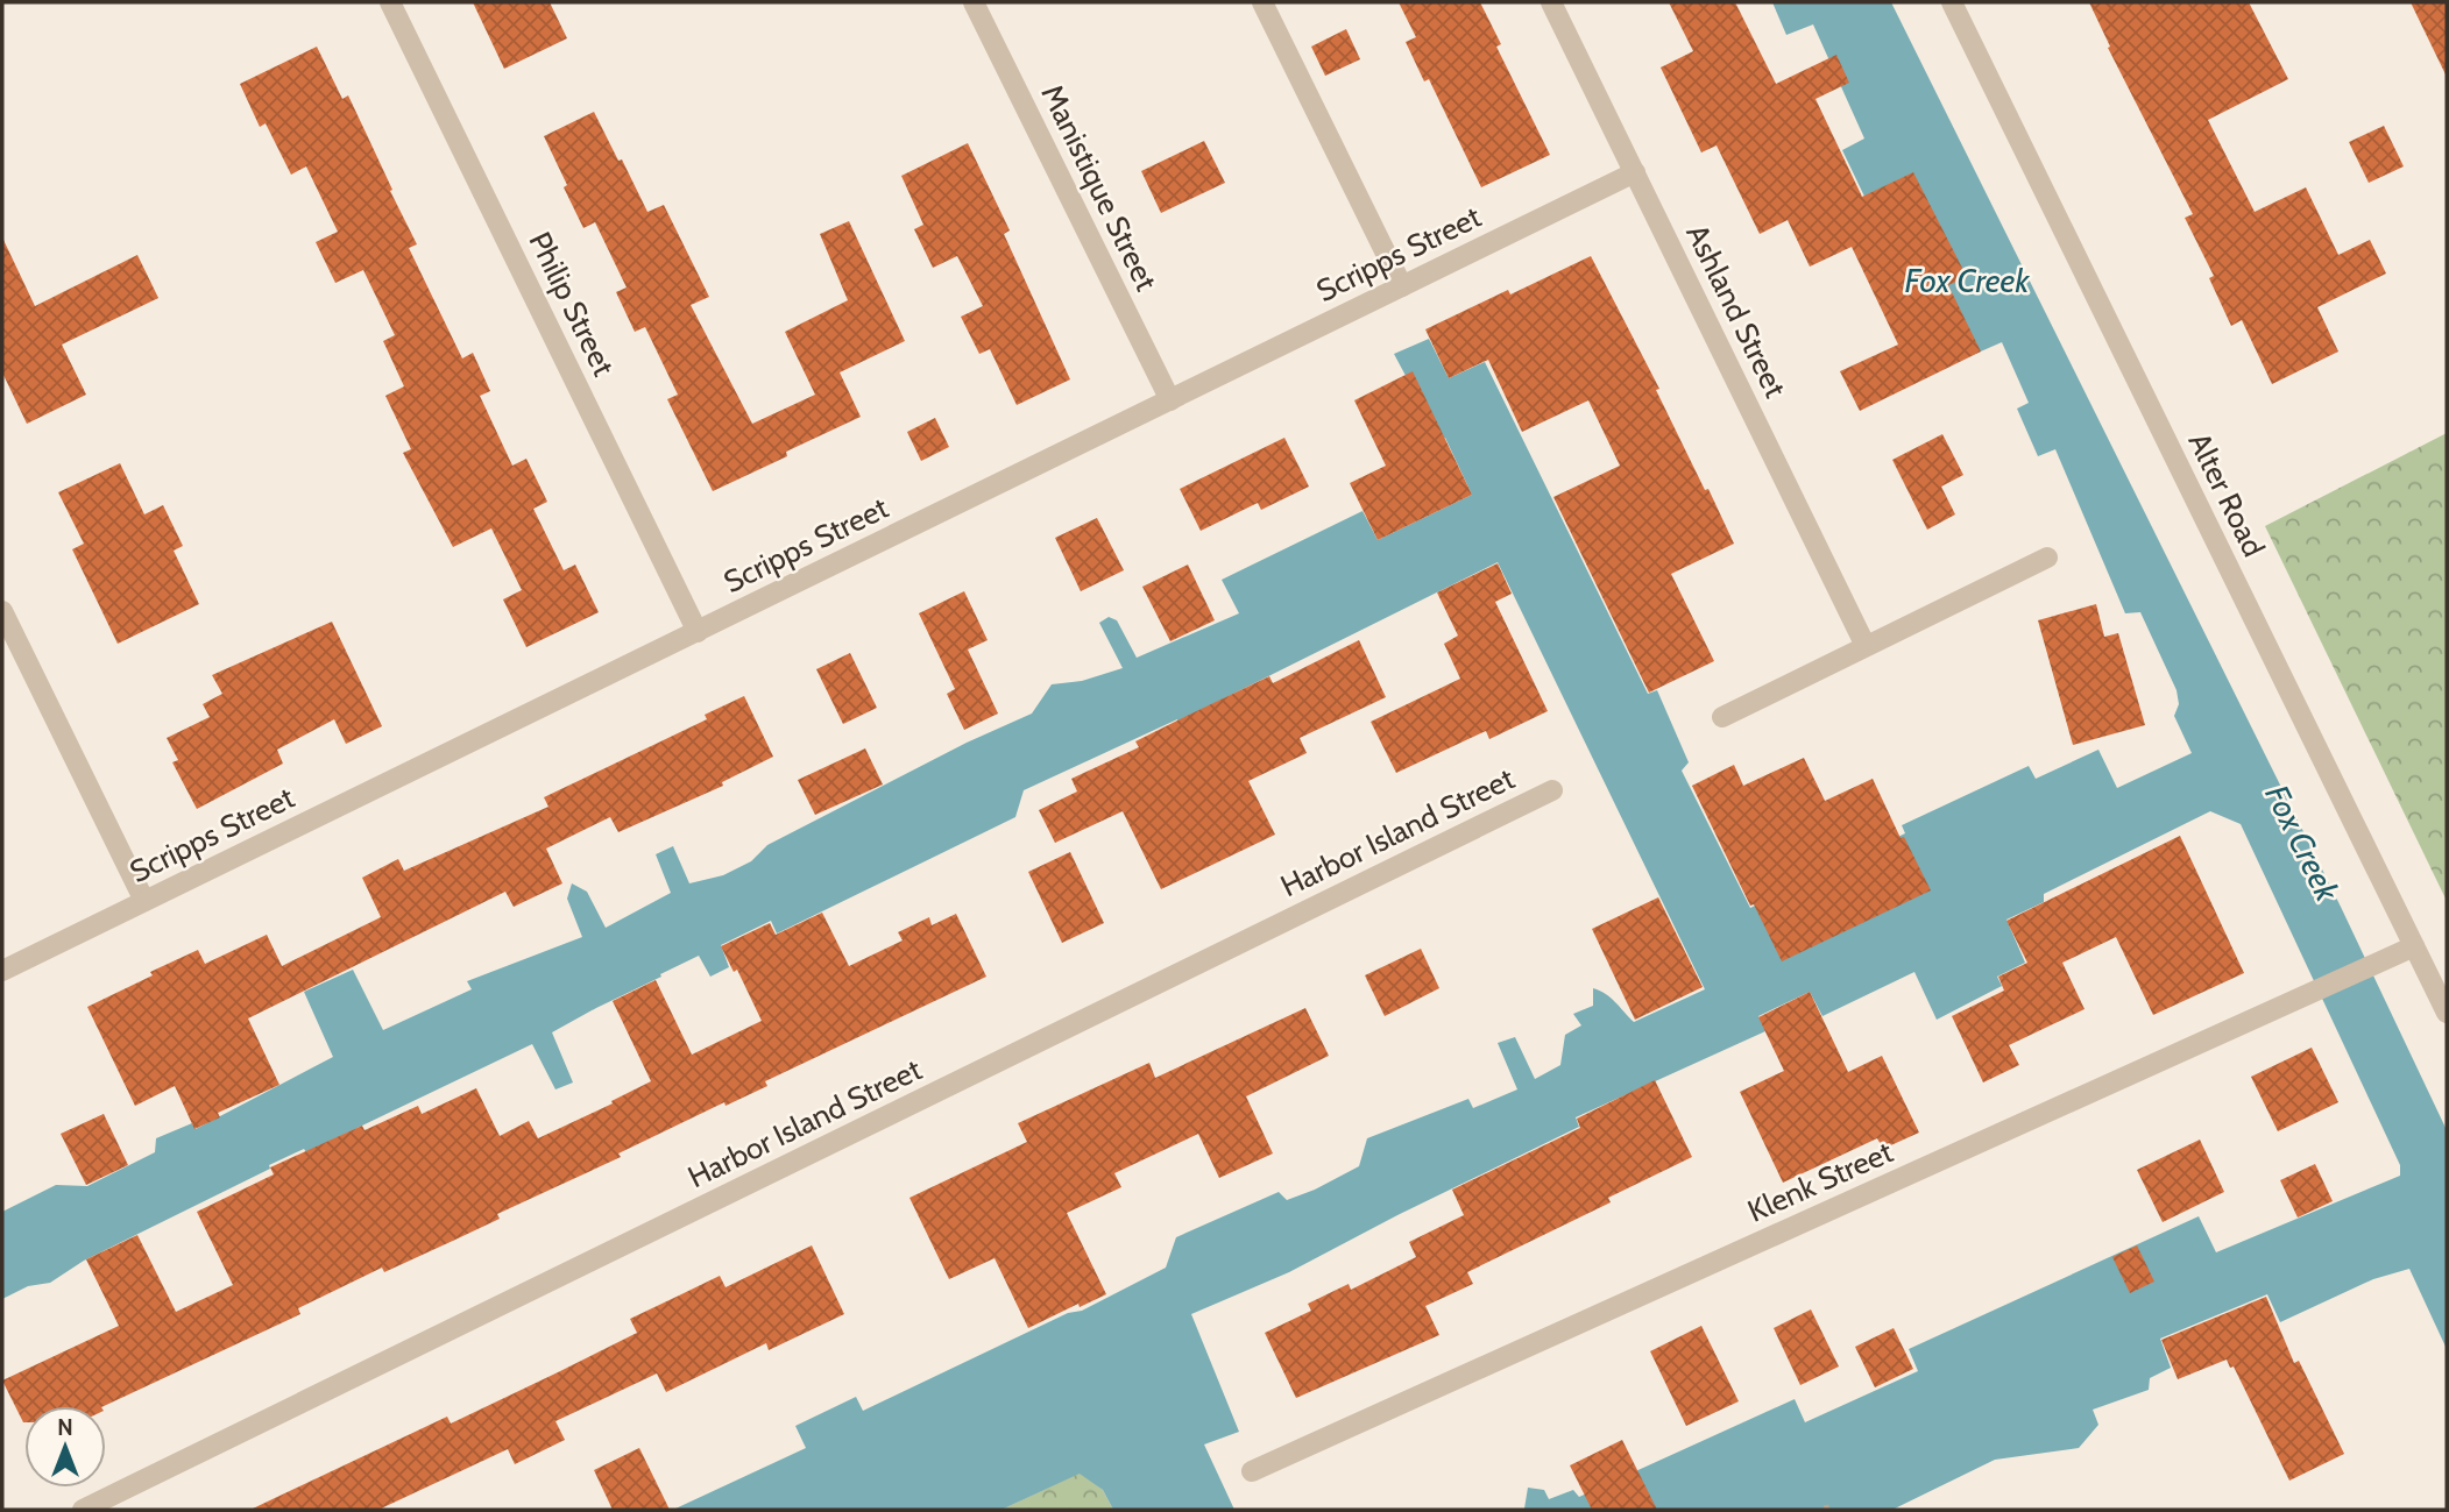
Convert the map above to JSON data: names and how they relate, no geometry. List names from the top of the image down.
{
  "streets": {
    "street": [
      "Manistique Street",
      "Scripps Street",
      "Philip Street",
      "Ashland Street",
      "Alter Road",
      "Harbor Island Street",
      "Klenk Street"
    ]
  },
  "crossings": [
    ["Manistique Street", "Scripps Street"],
    ["Scripps Street", "Philip Street"],
    ["Scripps Street", "Ashland Street"],
    ["Alter Road", "Klenk Street"]
  ],
  "water": ["Fox Creek"],
  "north": "top"
}
